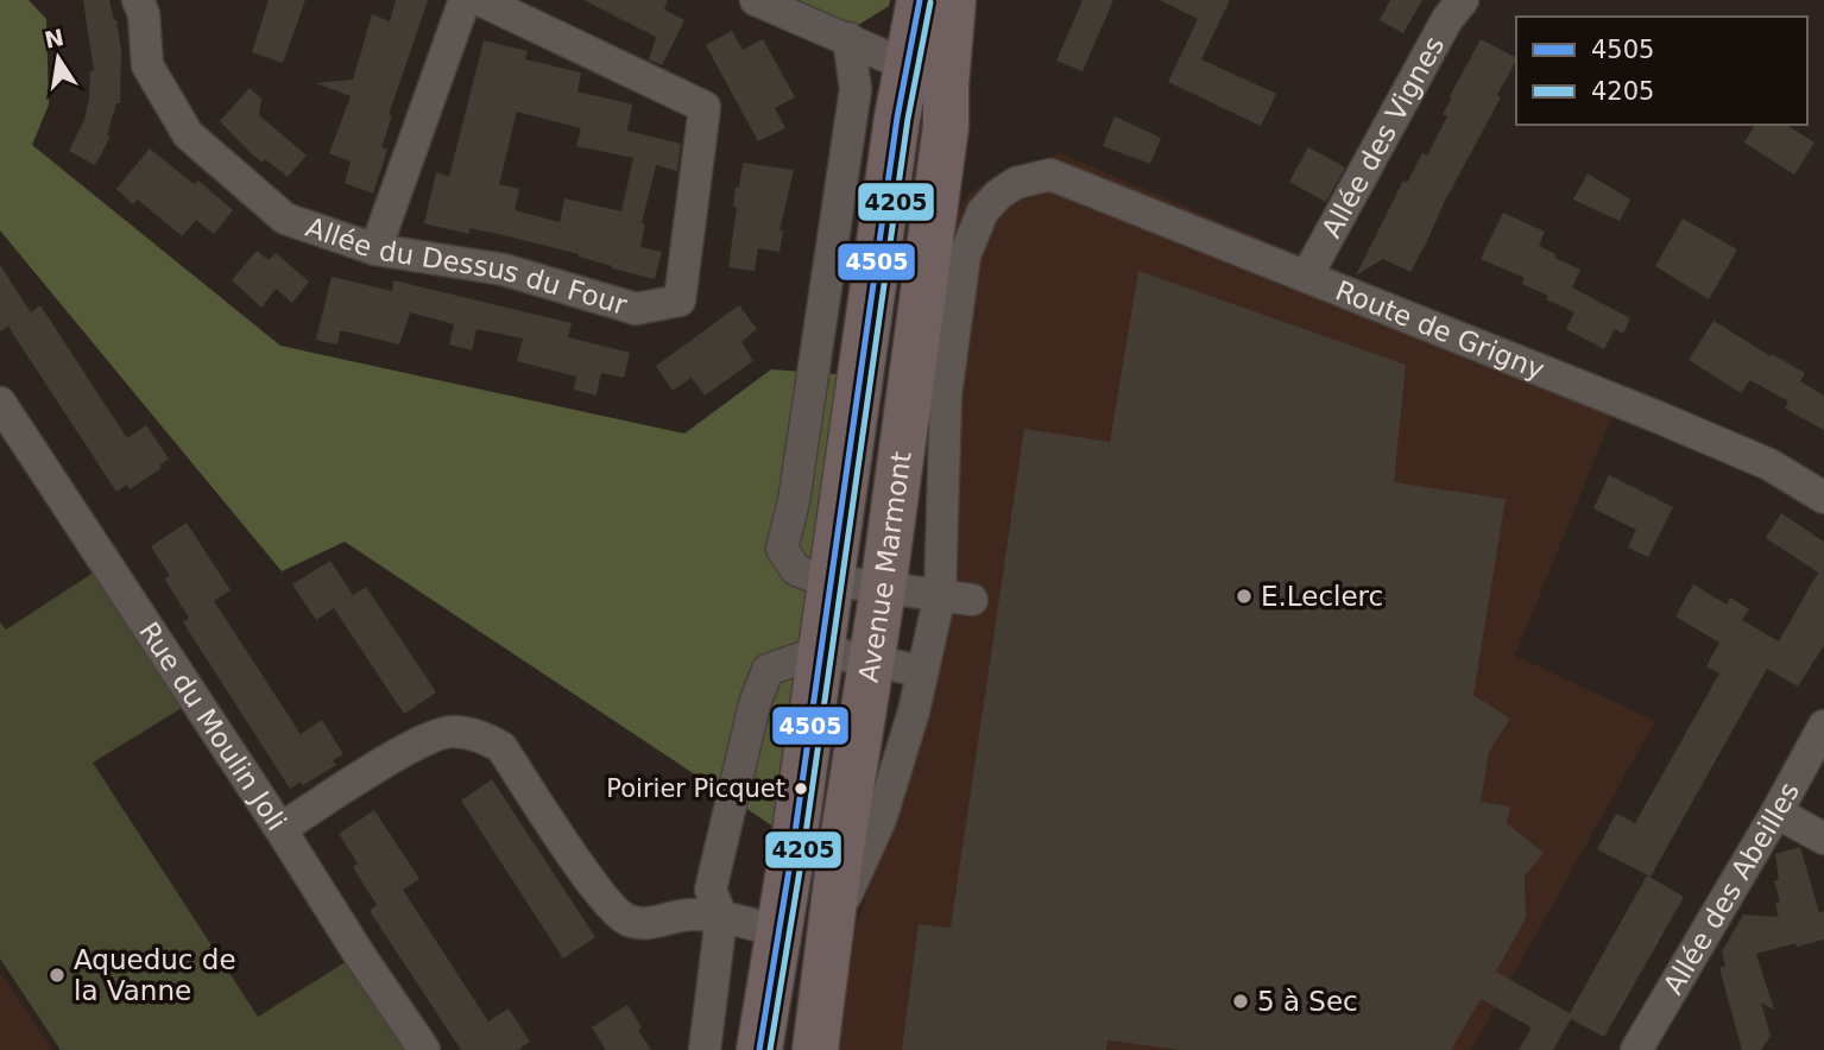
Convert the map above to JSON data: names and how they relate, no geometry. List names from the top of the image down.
{
  "streets": {
    "main road": ["Avenue Marmont"],
    "street": [
      "Allée des Vignes",
      "Allée du Dessus du Four",
      "Route de Grigny",
      "Rue du Moulin Joli",
      "Allée des Abeilles"
    ]
  },
  "crossings": [
    ["Allée des Vignes", "Route de Grigny"]
  ],
  "places": [
    "E.Leclerc",
    "Poirier Picquet",
    "Aqueduc de la Vanne",
    "5 à Sec"
  ],
  "lines": ["transit line 4505", "transit line 4205"],
  "legend": ["4505", "4205"],
  "north": "top"
}
